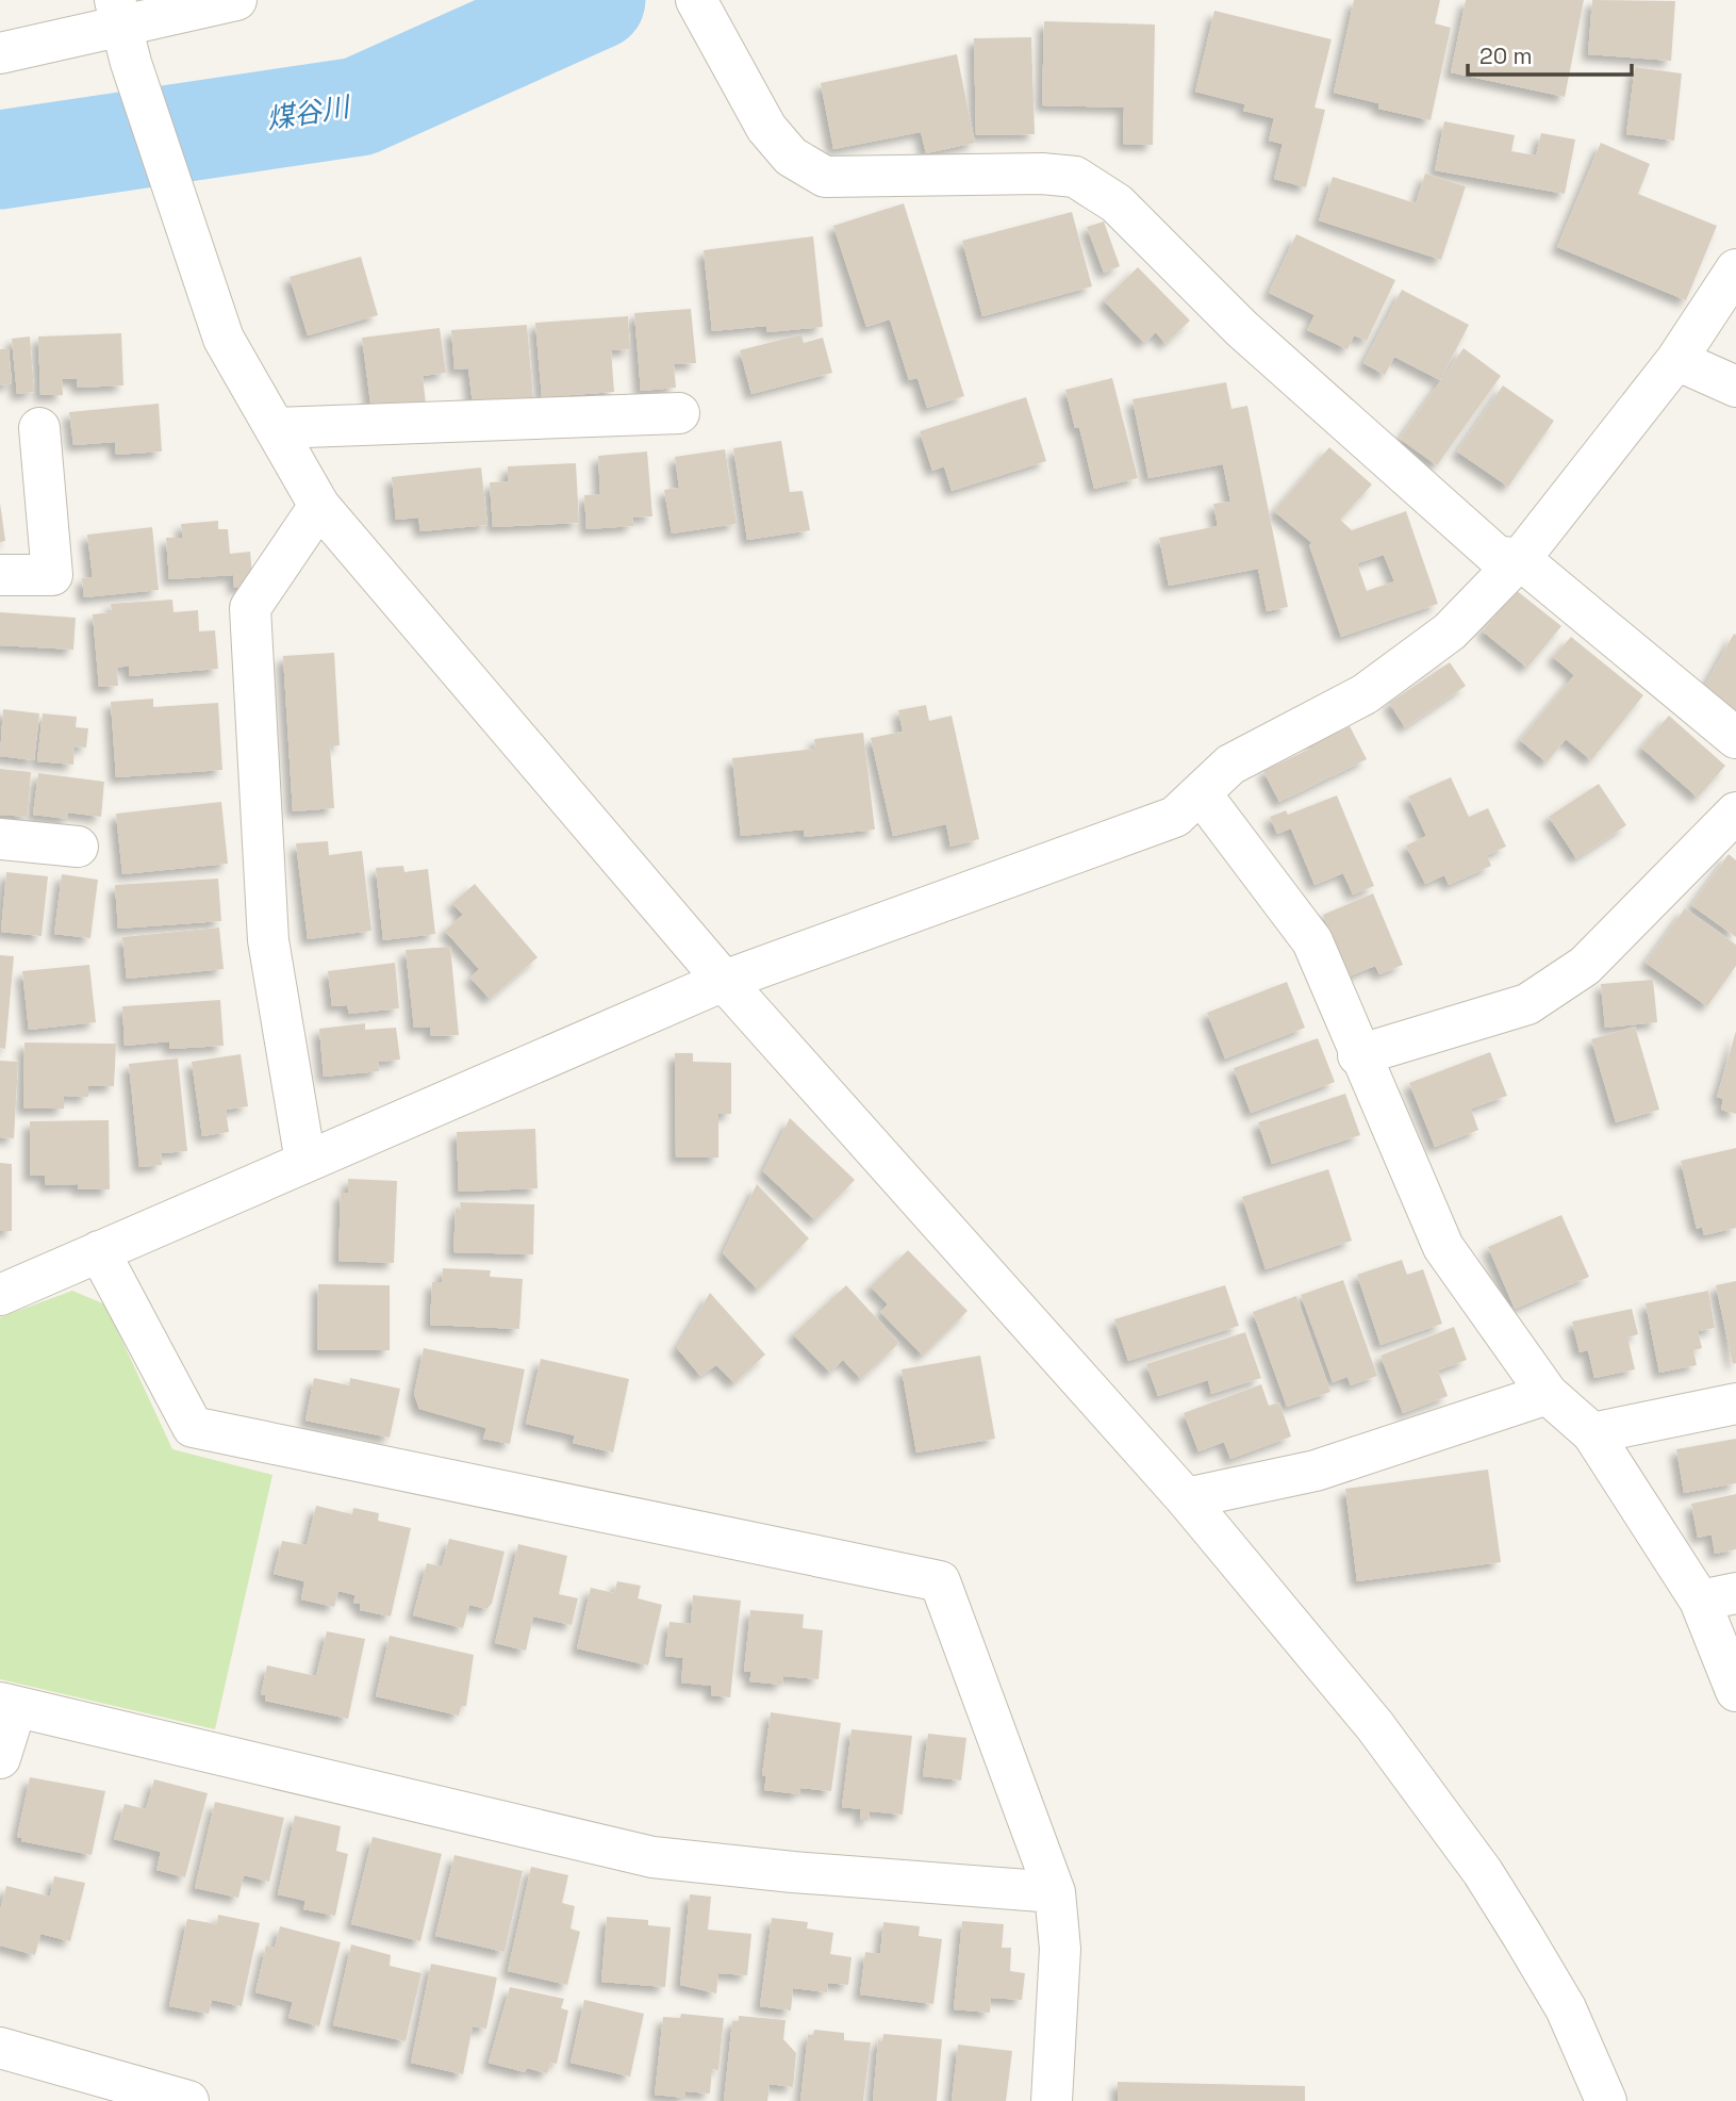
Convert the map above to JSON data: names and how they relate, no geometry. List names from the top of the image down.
{
  "water": ["煤谷川"],
  "scale_bar": "20 m"
}
